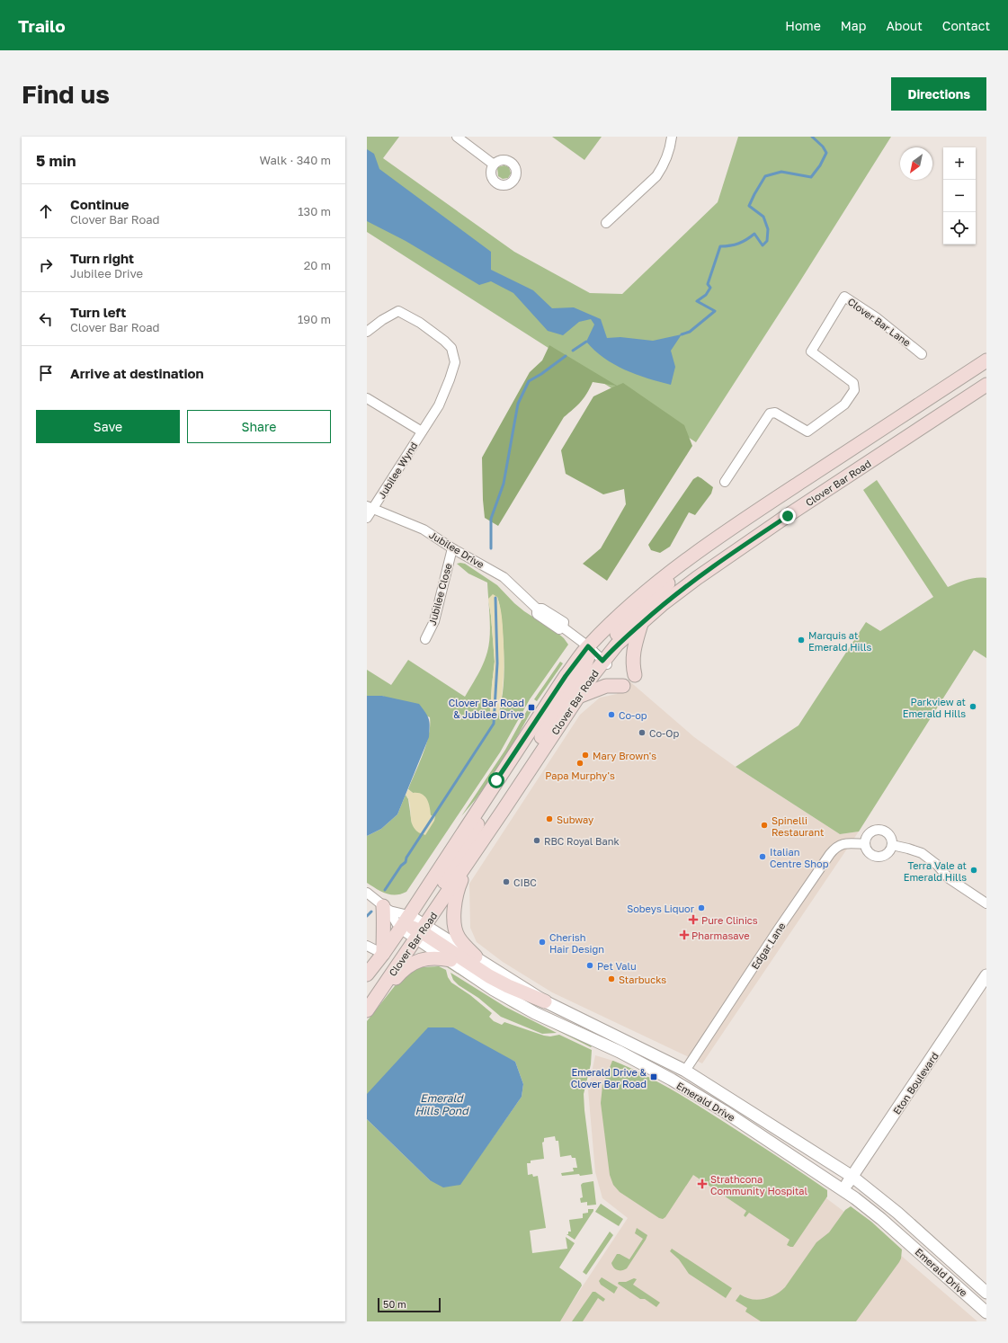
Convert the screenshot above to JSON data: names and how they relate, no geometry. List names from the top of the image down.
{
  "streets": {
    "main road": ["Clover Bar Road"],
    "street": [
      "Clover Bar Lane",
      "Jubilee Wynd",
      "Jubilee Drive",
      "Jubilee Close",
      "Edgar Lane",
      "Eton Boulevard",
      "Emerald Drive"
    ]
  },
  "crossings": [
    ["Jubilee Wynd", "Jubilee Drive"],
    ["Clover Bar Road", "Jubilee Drive"],
    ["Clover Bar Road", "Emerald Drive"],
    ["Jubilee Drive", "Jubilee Close"],
    ["Edgar Lane", "Emerald Drive"],
    ["Eton Boulevard", "Emerald Drive"]
  ],
  "water": ["Emerald Hills Pond"],
  "places": {
    "other": [
      "Marquis at Emerald Hills",
      "Parkview at Emerald Hills",
      "Co-op",
      "Co-Op",
      "Mary Brown's",
      "Papa Murphy's",
      "Subway",
      "Spinelli Restaurant",
      "RBC Royal Bank",
      "Italian Centre Shop",
      "Terra Vale at Emerald Hills",
      "CIBC",
      "Sobeys Liquor",
      "Cherish Hair Design",
      "Pet Valu",
      "Starbucks"
    ],
    "transit": ["Clover Bar Road & Jubilee Drive", "Emerald Drive & Clover Bar Road"],
    "health": ["Pure Clinics", "Pharmasave", "Strathcona Community Hospital"]
  },
  "scale_bar": "50 m",
  "north": "bottom left",
  "page": {
    "header": "Trailo",
    "nav": [
      "Home",
      "Map",
      "About",
      "Contact"
    ],
    "buttons": [
      "Directions",
      ["Save", "Share"]
    ],
    "title": "Find us",
    "heading": ["5 min", "Walk · 340 m"],
    "map_buttons": ["+", "−"],
    "list": [
      ["Continue", "Clover Bar Road", "130 m"],
      ["Turn right", "Jubilee Drive", "20 m"],
      ["Turn left", "Clover Bar Road", "190 m"],
      "Arrive at destination"
    ],
    "scale": "50 m"
  }
}
